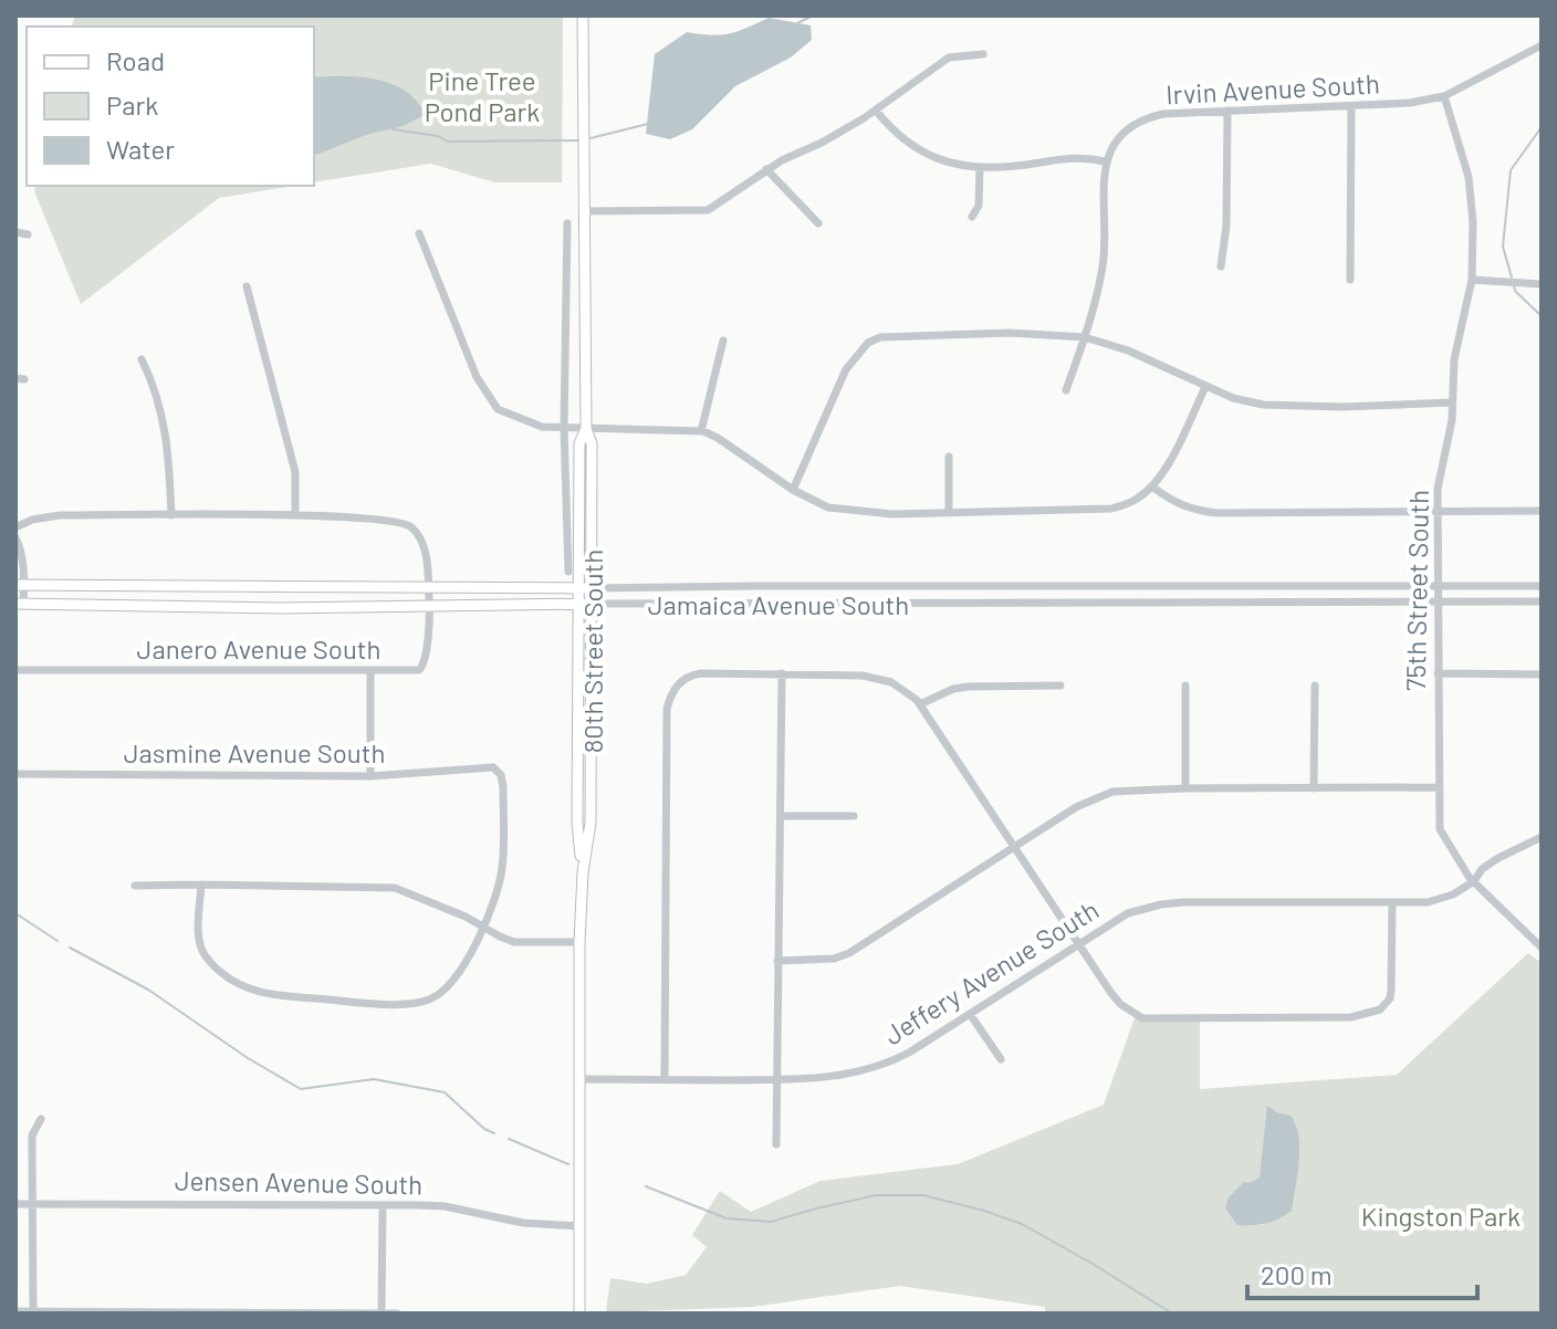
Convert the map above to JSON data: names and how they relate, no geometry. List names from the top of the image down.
{
  "streets": {
    "main road": ["Jamaica Avenue South", "80th Street South"],
    "street": [
      "Irvin Avenue South",
      "75th Street South",
      "Janero Avenue South",
      "Jasmine Avenue South",
      "Jeffery Avenue South",
      "Jensen Avenue South"
    ]
  },
  "crossings": [
    ["Irvin Avenue South", "75th Street South"],
    ["75th Street South", "Jamaica Avenue South"],
    ["75th Street South", "Jeffery Avenue South"],
    ["Jamaica Avenue South", "Janero Avenue South"],
    ["Jamaica Avenue South", "80th Street South"],
    ["80th Street South", "Jeffery Avenue South"],
    ["80th Street South", "Jensen Avenue South"]
  ],
  "parks": ["Pine Tree Pond Park", "Kingston Park"],
  "legend": ["Road", "Park", "Water"],
  "scale_bar": "200 m"
}
